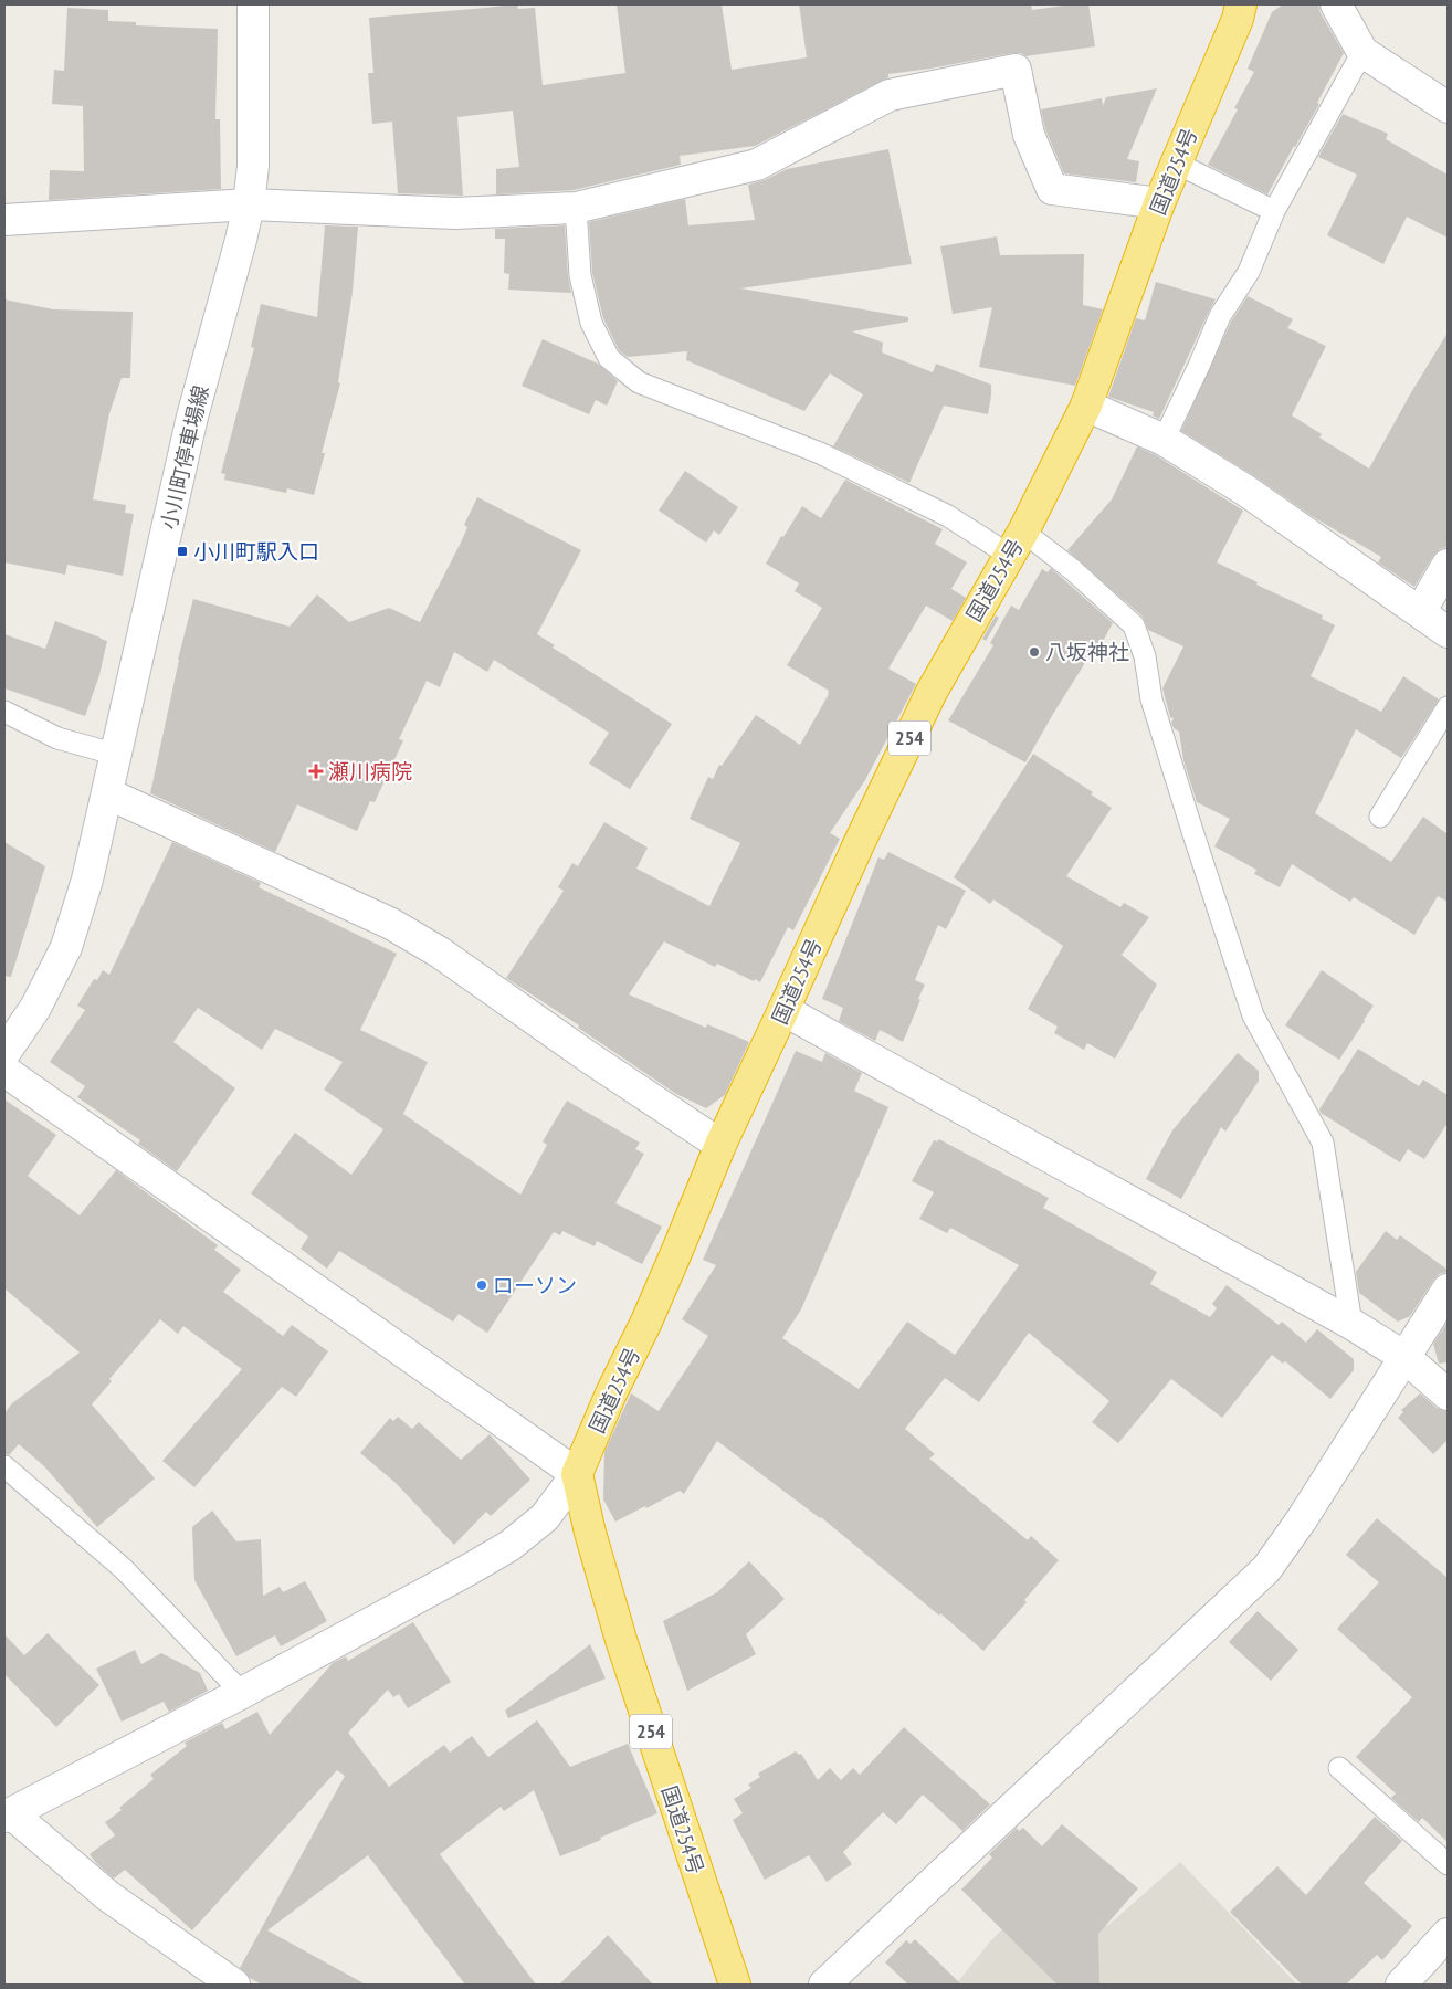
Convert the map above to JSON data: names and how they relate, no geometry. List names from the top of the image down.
{
  "streets": {
    "highway": ["国道254号", "254"],
    "street": ["小川町停車場線"]
  },
  "places": {
    "transit": ["小川町駅入口"],
    "other": ["八坂神社", "ローソン"],
    "health": ["瀬川病院"]
  }
}
